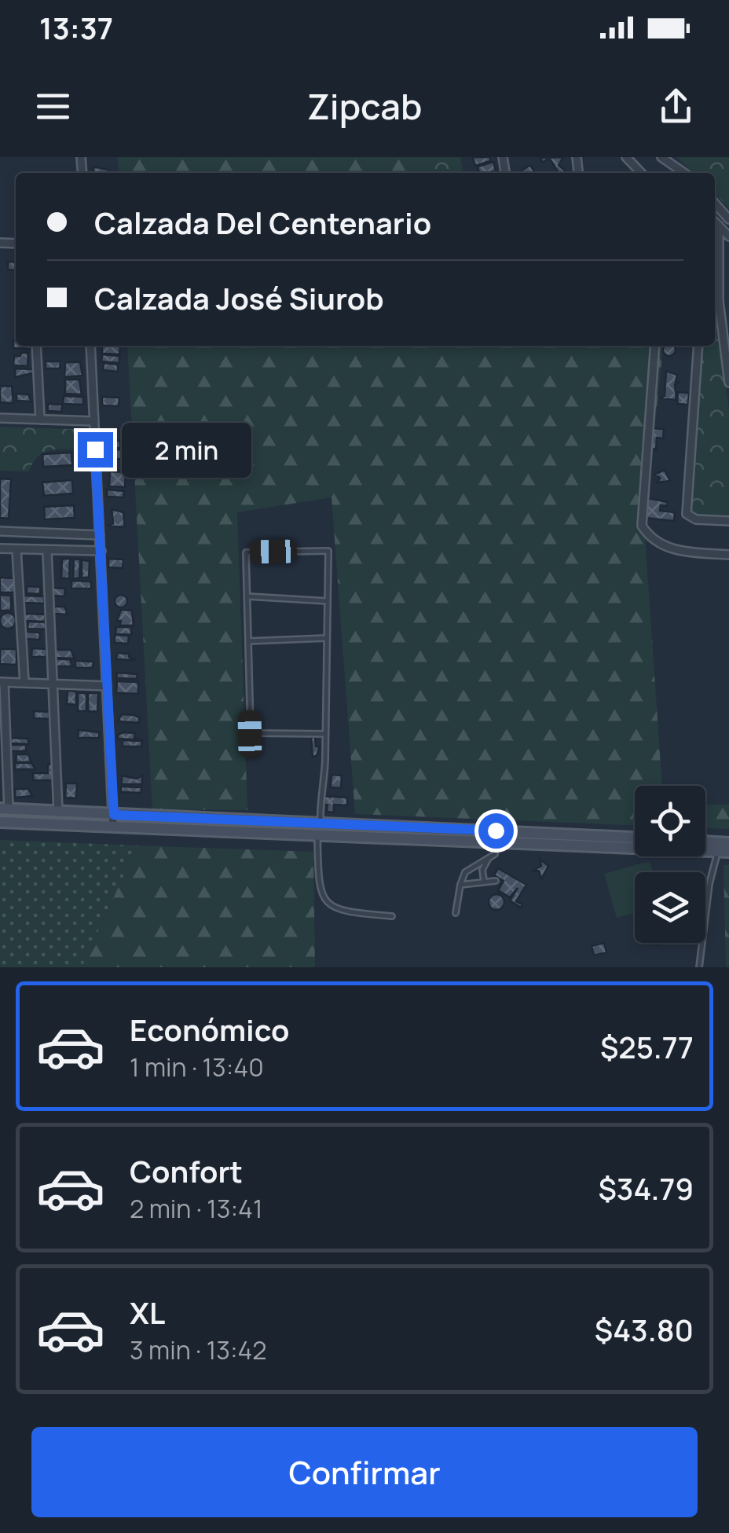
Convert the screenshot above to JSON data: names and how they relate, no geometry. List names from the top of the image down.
{
  "page": {
    "status": "13:37",
    "header": "Zipcab",
    "banner": ["Calzada Del Centenario", "Calzada José Siurob"],
    "bubble": "2 min",
    "list": [
      {
        "name": "Económico",
        "note": "1 min · 13:40",
        "value": "$25.77"
      },
      {
        "name": "Confort",
        "note": "2 min · 13:41",
        "value": "$34.79"
      },
      {
        "name": "XL",
        "note": "3 min · 13:42",
        "value": "$43.80"
      }
    ],
    "buttons": "Confirmar"
  }
}
